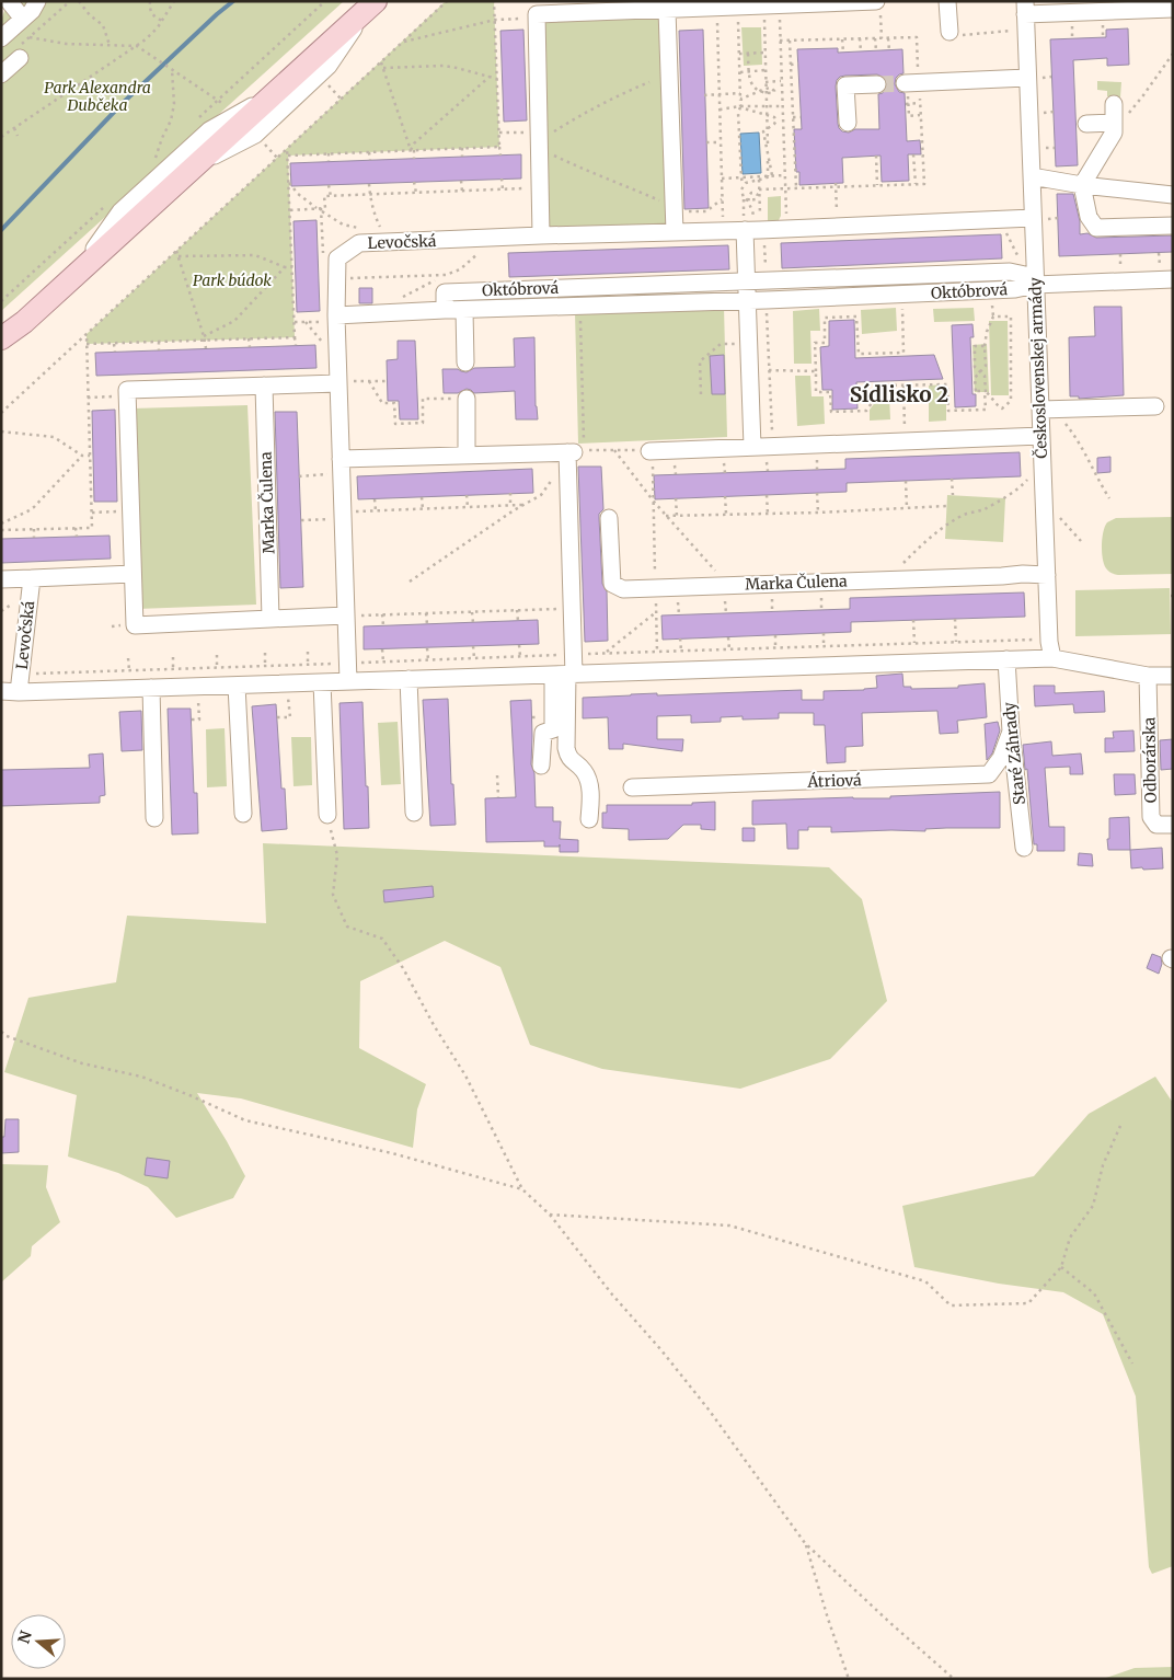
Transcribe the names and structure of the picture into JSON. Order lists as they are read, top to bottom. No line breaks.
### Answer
{"streets":{"street":["Levočská","Októbrová","Československej armády","Marka Čulena","Staré Záhrady","Odborárska","Átriová"]},"crossings":[["Levočská","Októbrová"],["Októbrová","Československej armády"],["Československej armády","Marka Čulena"],["Staré Záhrady","Átriová"]],"districts":["Sídlisko 2"],"parks":["Park Alexandra Dubčeka","Park búdok"],"north":"left"}
